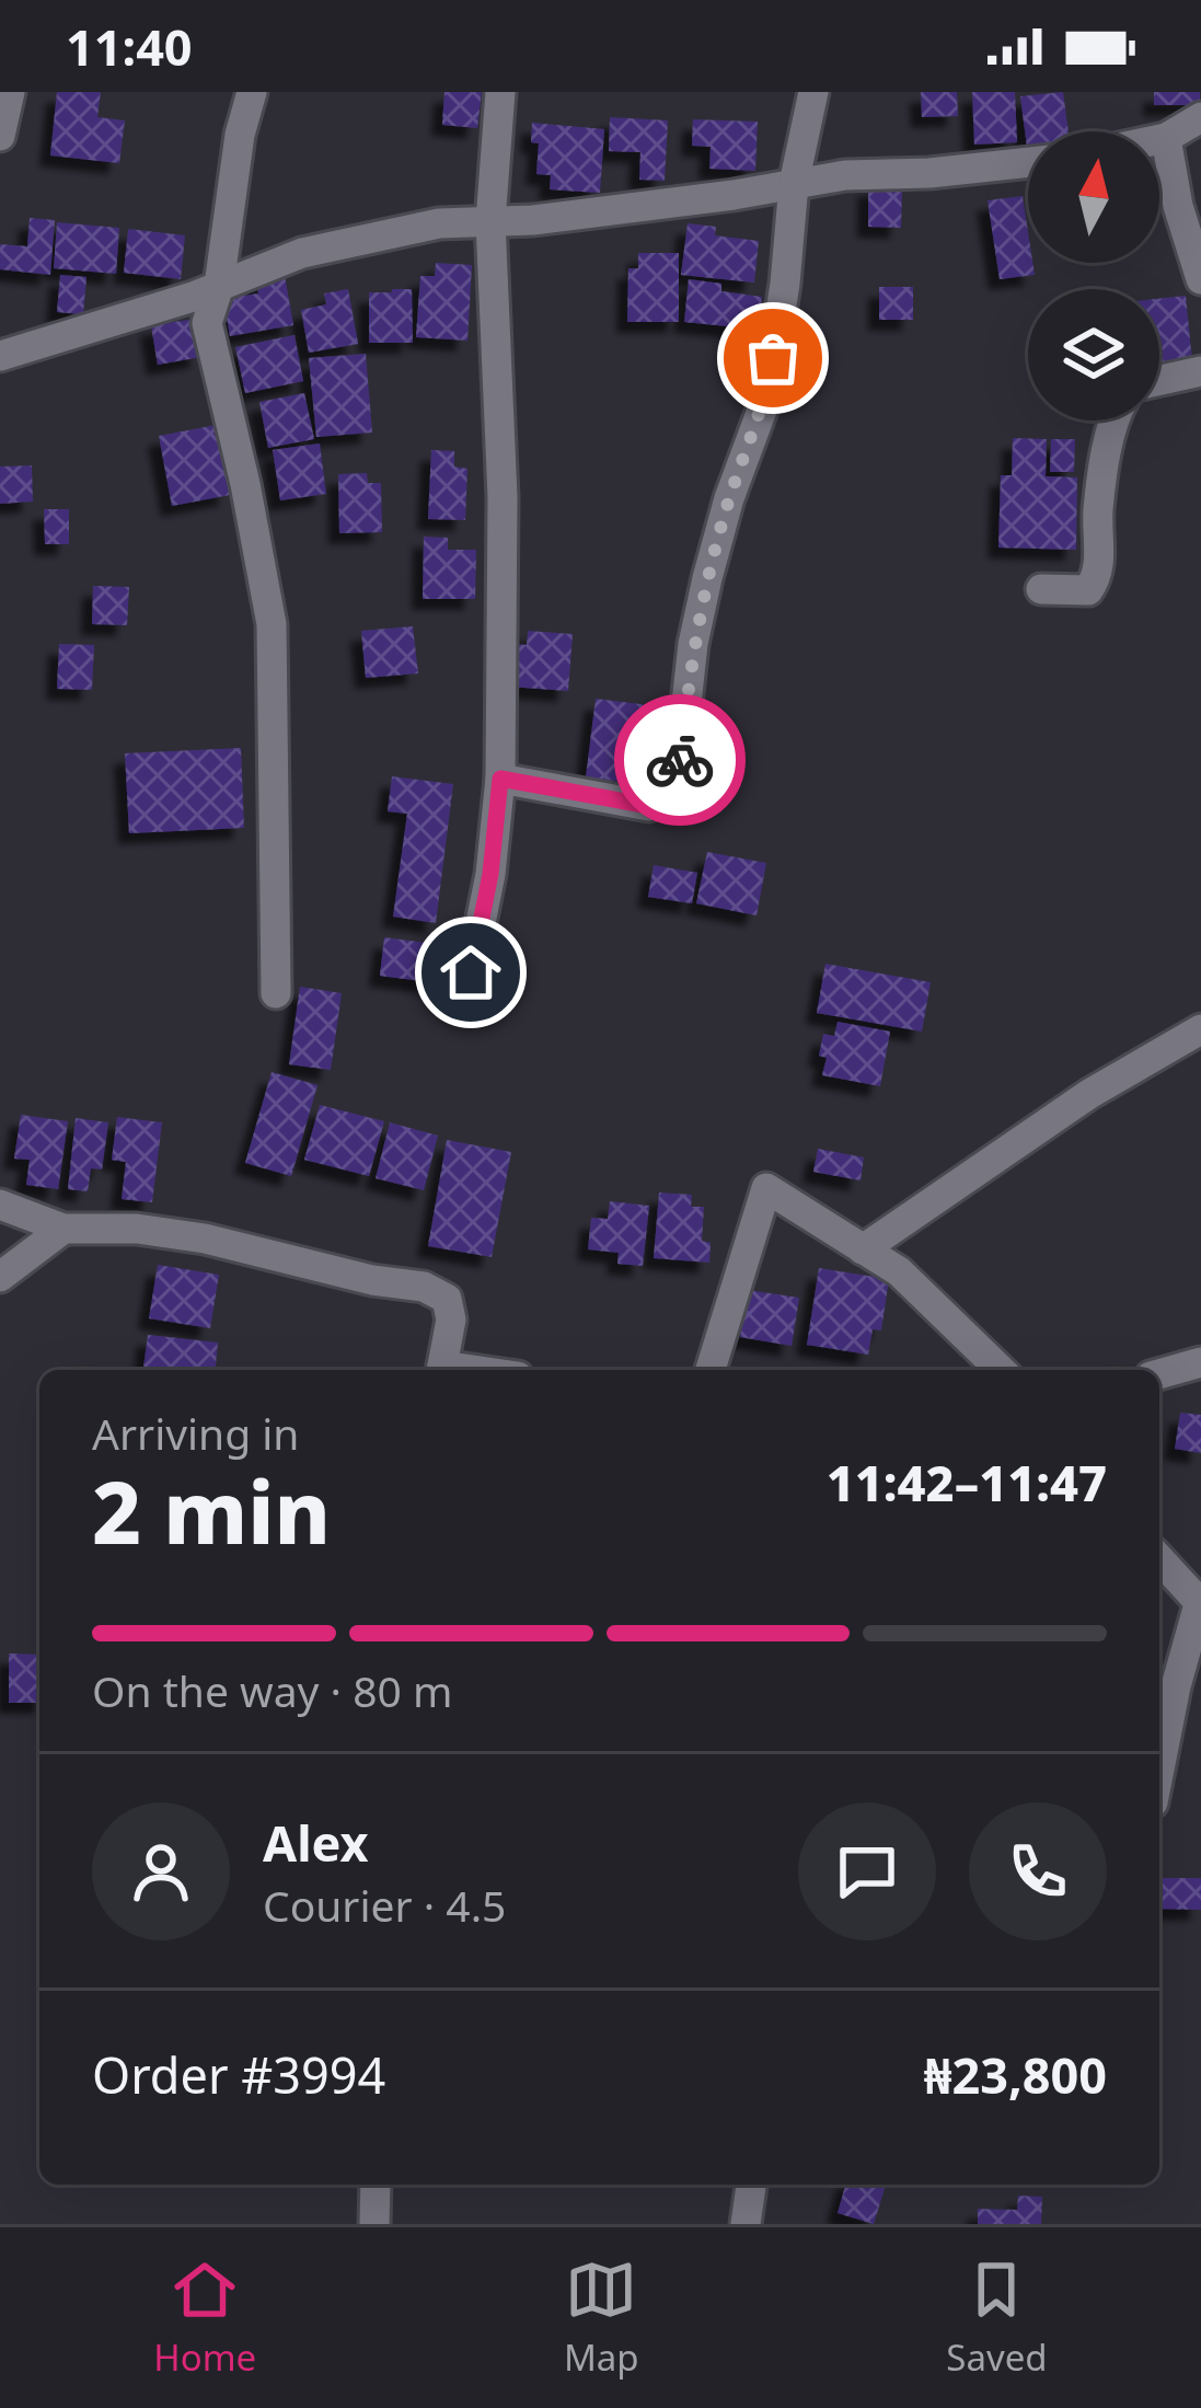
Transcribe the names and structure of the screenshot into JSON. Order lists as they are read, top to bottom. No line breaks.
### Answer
{"north":"top","page":{"status":"11:40","heading":["2 min","Arriving in","11:42–11:47"],"panel":["Alex","Courier · 4.5","Order #3994","₦23,800"],"bar":"On the way · 80 m","tabs":["Home","Map","Saved"]}}
